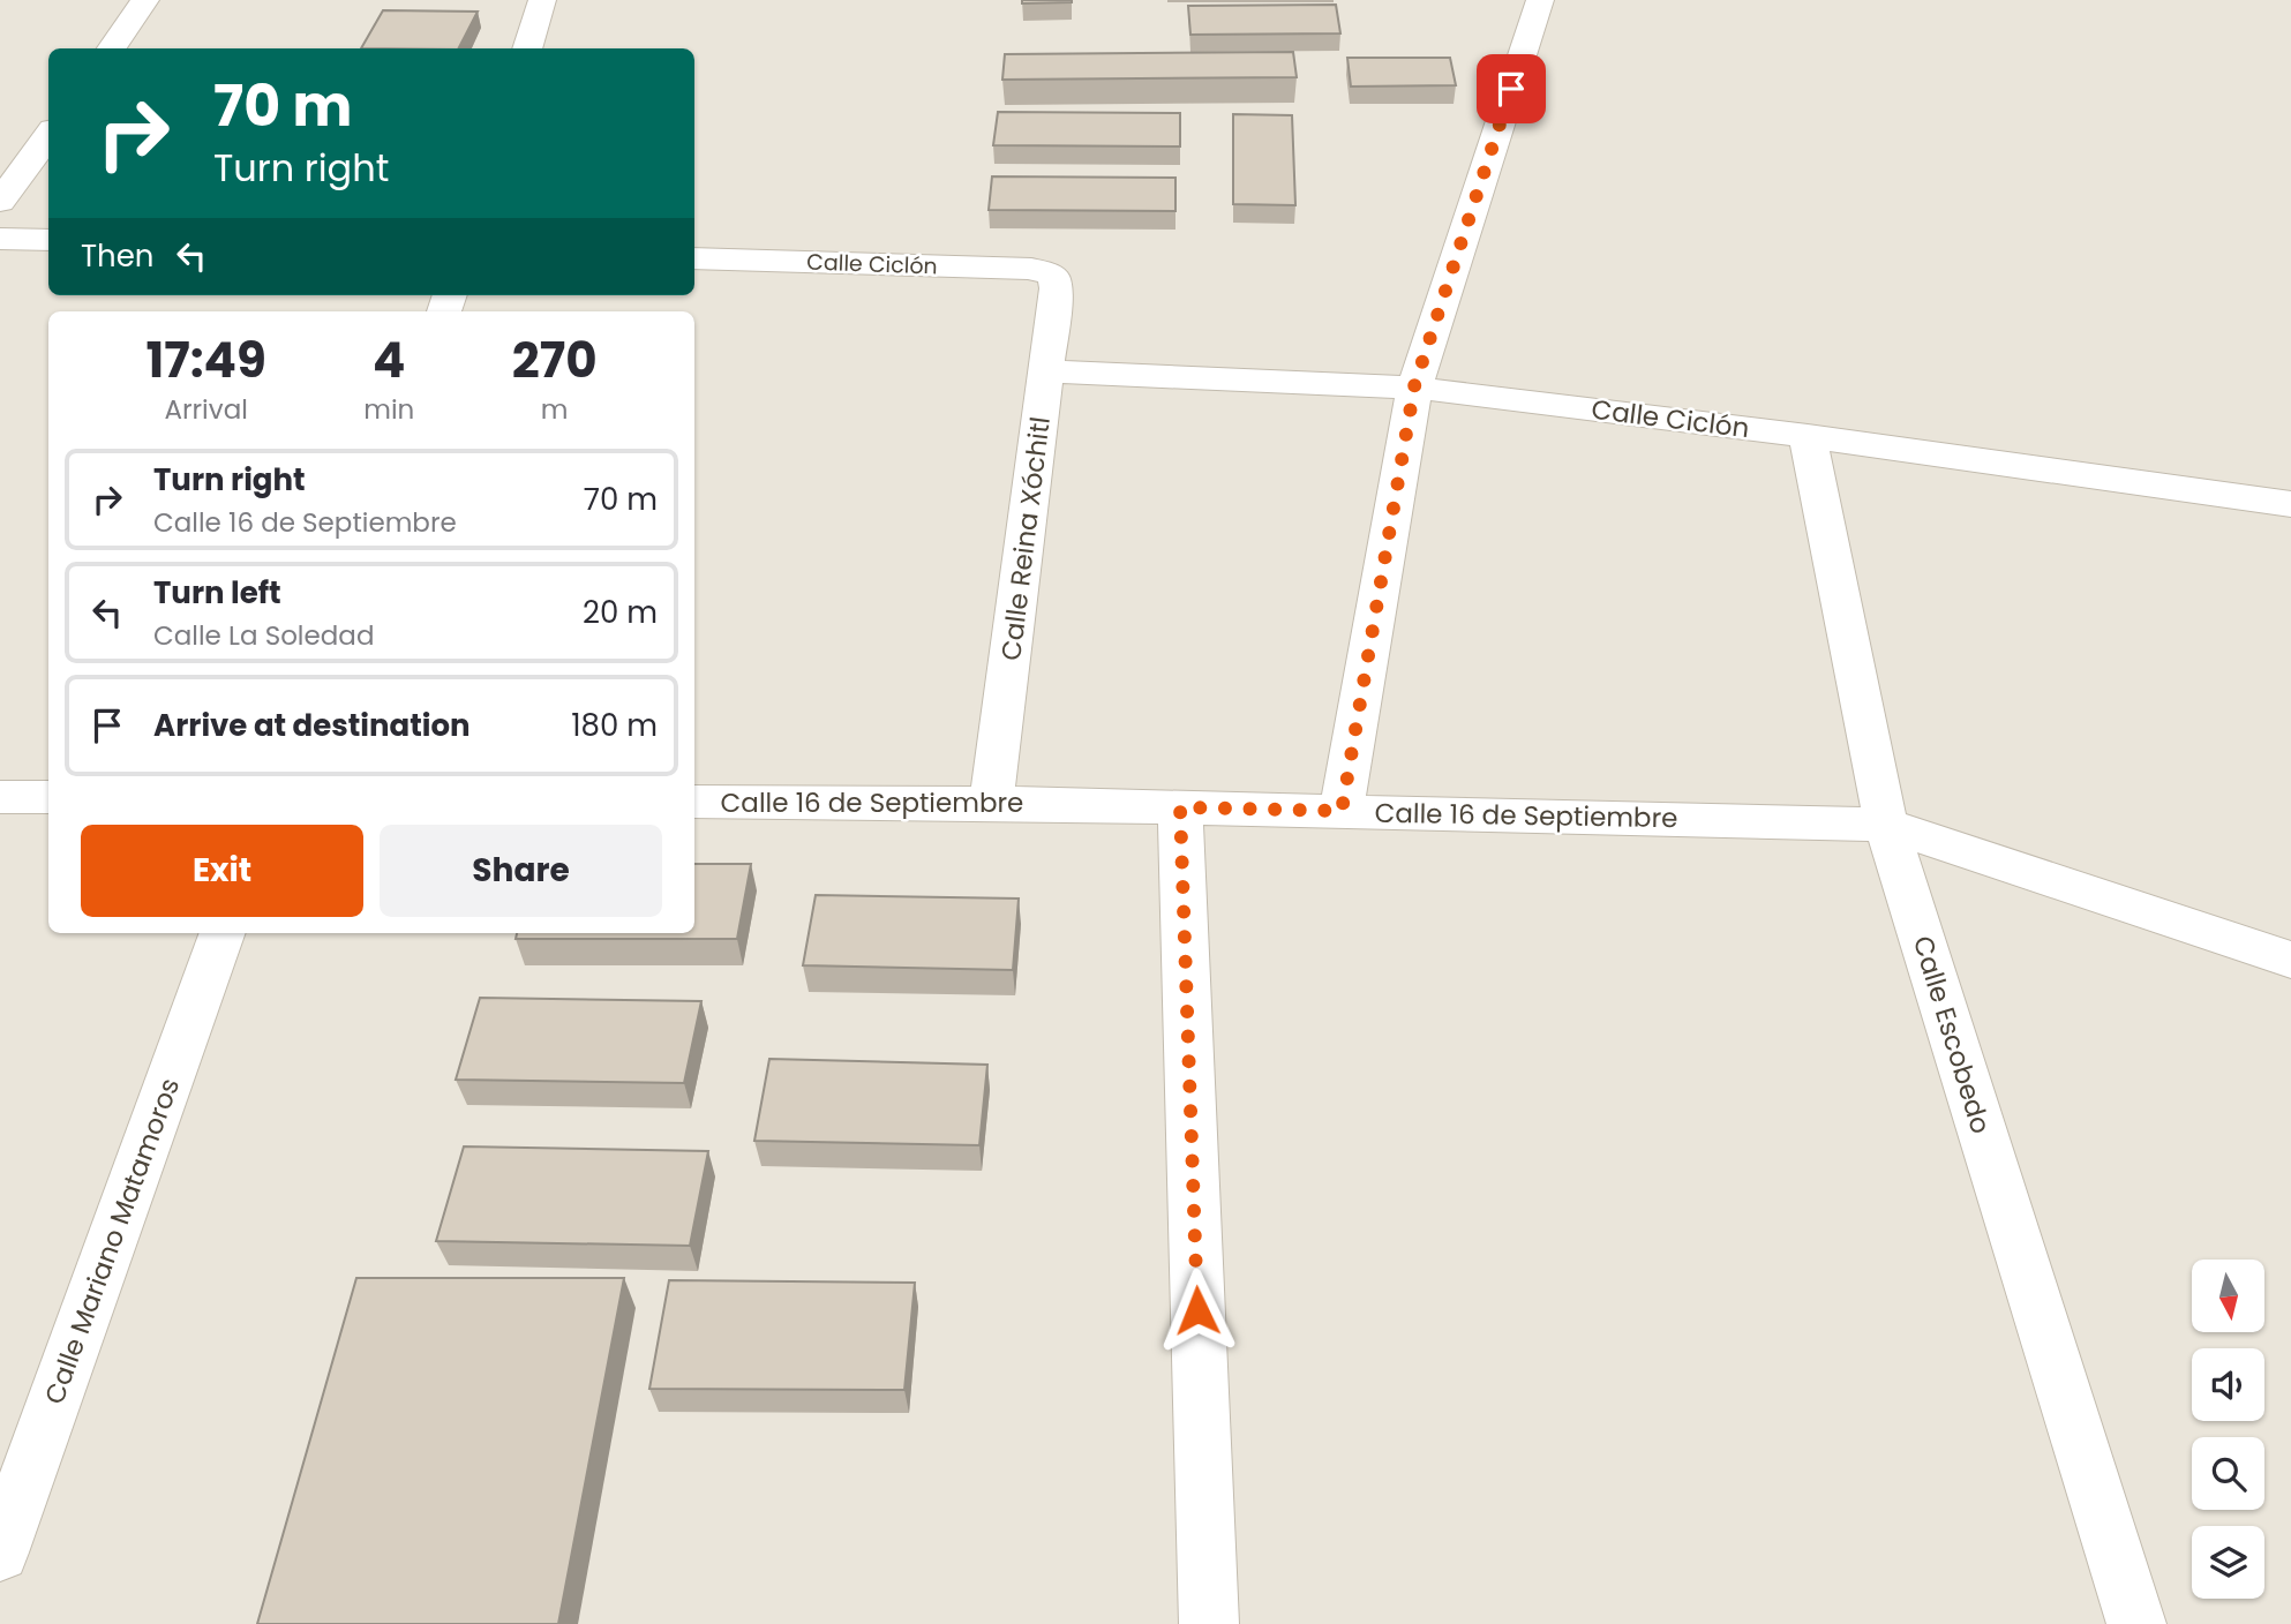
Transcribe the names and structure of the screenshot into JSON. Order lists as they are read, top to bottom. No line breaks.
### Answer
{"streets":{"street":["Calle Ciclón","Calle Reina Xóchitl","Calle 16 de Septiembre","Calle Escobedo","Calle Mariano Matamoros"]},"crossings":[["Calle Ciclón","Calle Reina Xóchitl"],["Calle Ciclón","Calle Escobedo"],["Calle Reina Xóchitl","Calle 16 de Septiembre"],["Calle 16 de Septiembre","Calle Escobedo"]],"north":"bottom","page":{"turn":["70 m","Turn right"],"then":"Then","eta":["17:49","Arrival","4","min","270","m"],"list":[{"name":"Turn right","note":"Calle 16 de Septiembre","value":"70 m"},{"name":"Turn left","note":"Calle La Soledad","value":"20 m"},{"name":"Arrive at destination","value":"180 m"}],"buttons":["Exit","Share"]}}
